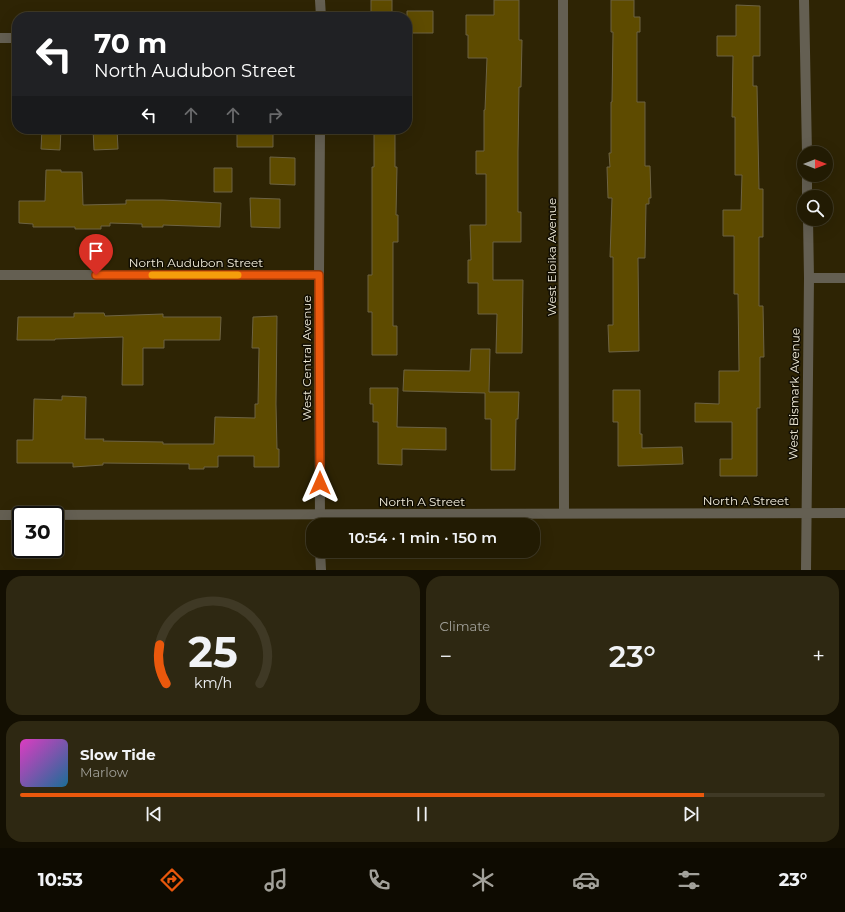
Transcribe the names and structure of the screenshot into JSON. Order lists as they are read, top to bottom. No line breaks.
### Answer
{"streets":{"street":["West Eloika Avenue","North Audubon Street","West Central Avenue","West Bismark Avenue","North A Street"]},"crossings":[["West Eloika Avenue","North A Street"],["North Audubon Street","West Central Avenue"],["West Bismark Avenue","North A Street"]],"north":"right","page":{"turn":["70 m","North Audubon Street"],"limit":"30","trip":"10:54 · 1 min · 150 m","tile":"Climate","heat":["−","23°","+"],"song":["Slow Tide","Marlow"],"tabs":["10:53","23°"],"gauge":["25","km/h"]}}
